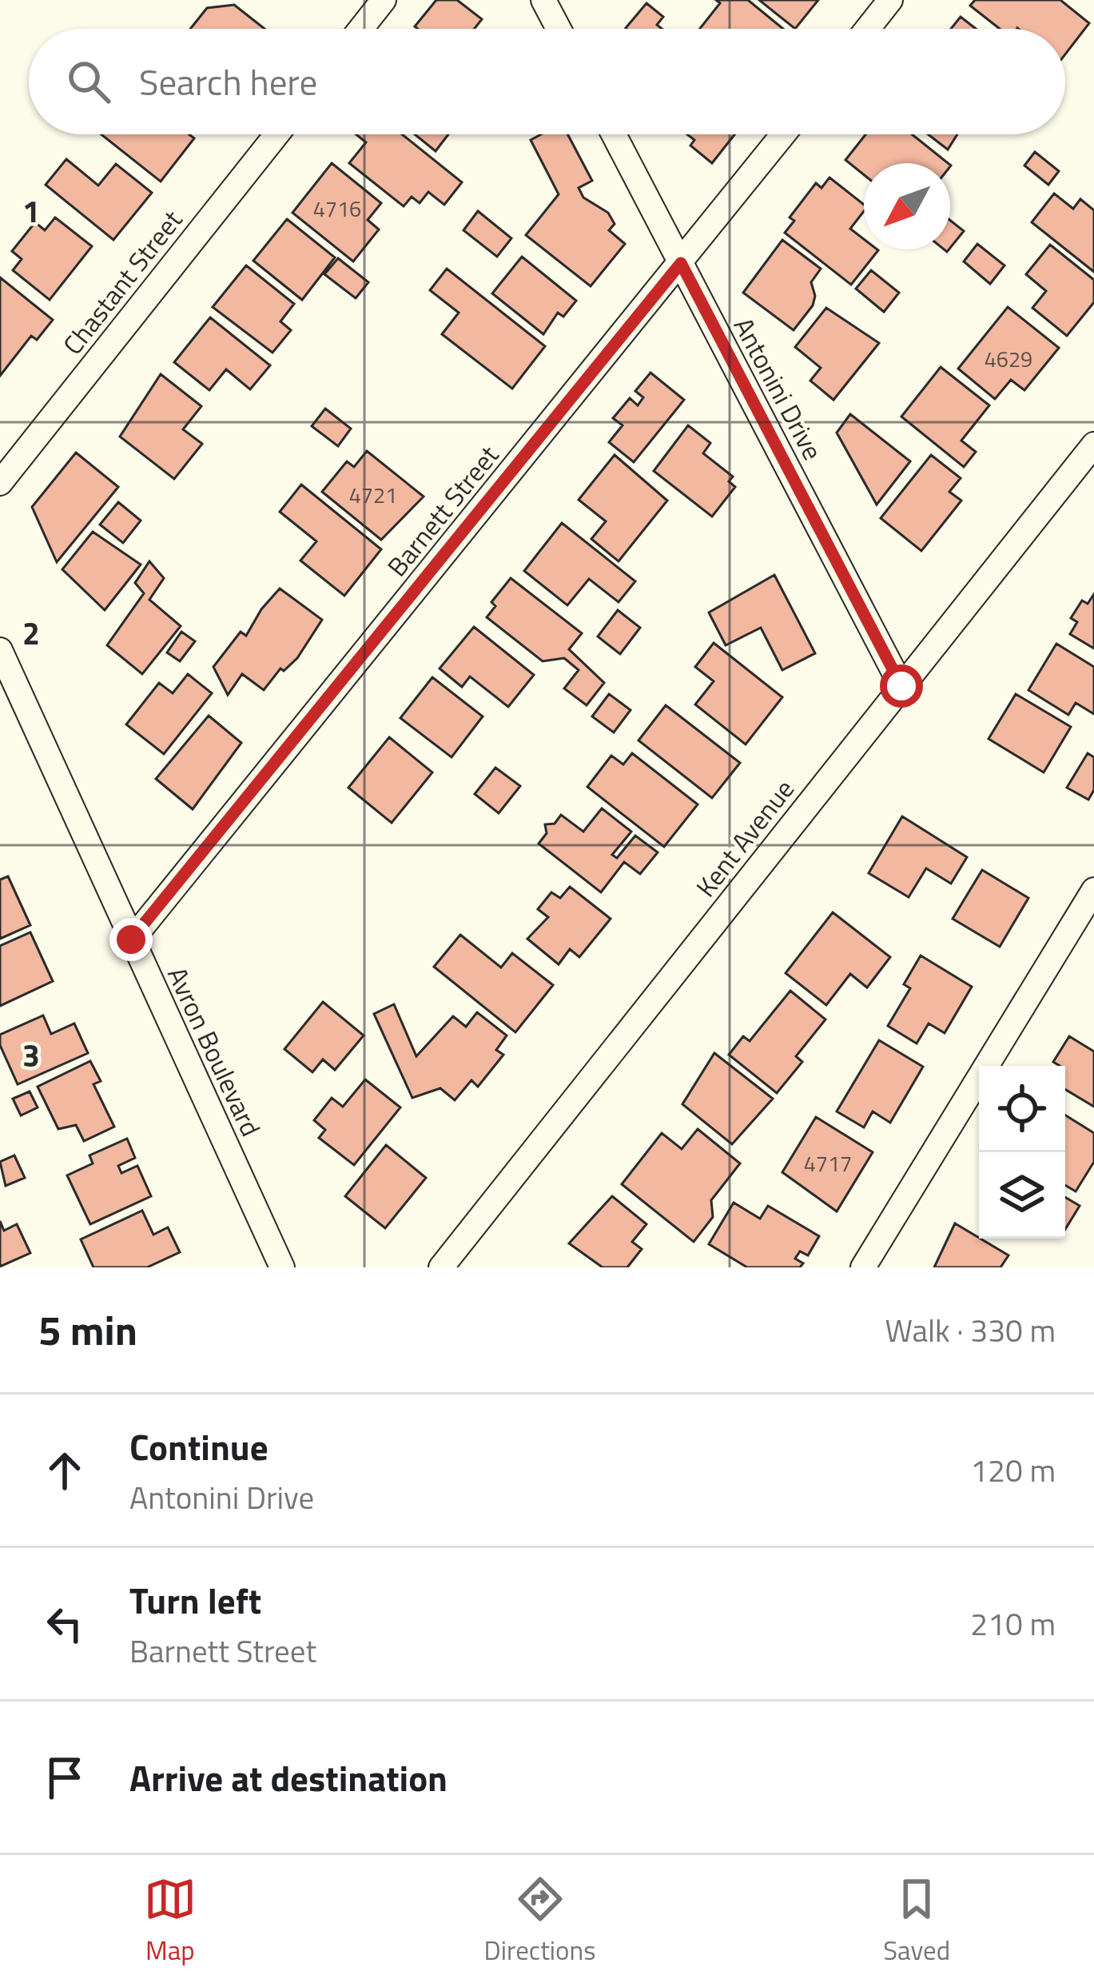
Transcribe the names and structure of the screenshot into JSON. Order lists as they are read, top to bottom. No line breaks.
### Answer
{"streets":{"street":["Chastant Street","Antonini Drive","Barnett Street","Kent Avenue","Avron Boulevard"]},"crossings":[["Antonini Drive","Barnett Street"],["Antonini Drive","Kent Avenue"],["Barnett Street","Avron Boulevard"]],"house_numbers":["4716","4629","4721","4717"],"north":"bottom left","page":{"search":"Search here","heading":["5 min","Walk · 330 m"],"list":[["Continue","Antonini Drive","120 m"],["Turn left","Barnett Street","210 m"],"Arrive at destination"],"nav":["Map","Directions","Saved"]},"grid":{"rows":["1","2","3"]}}
